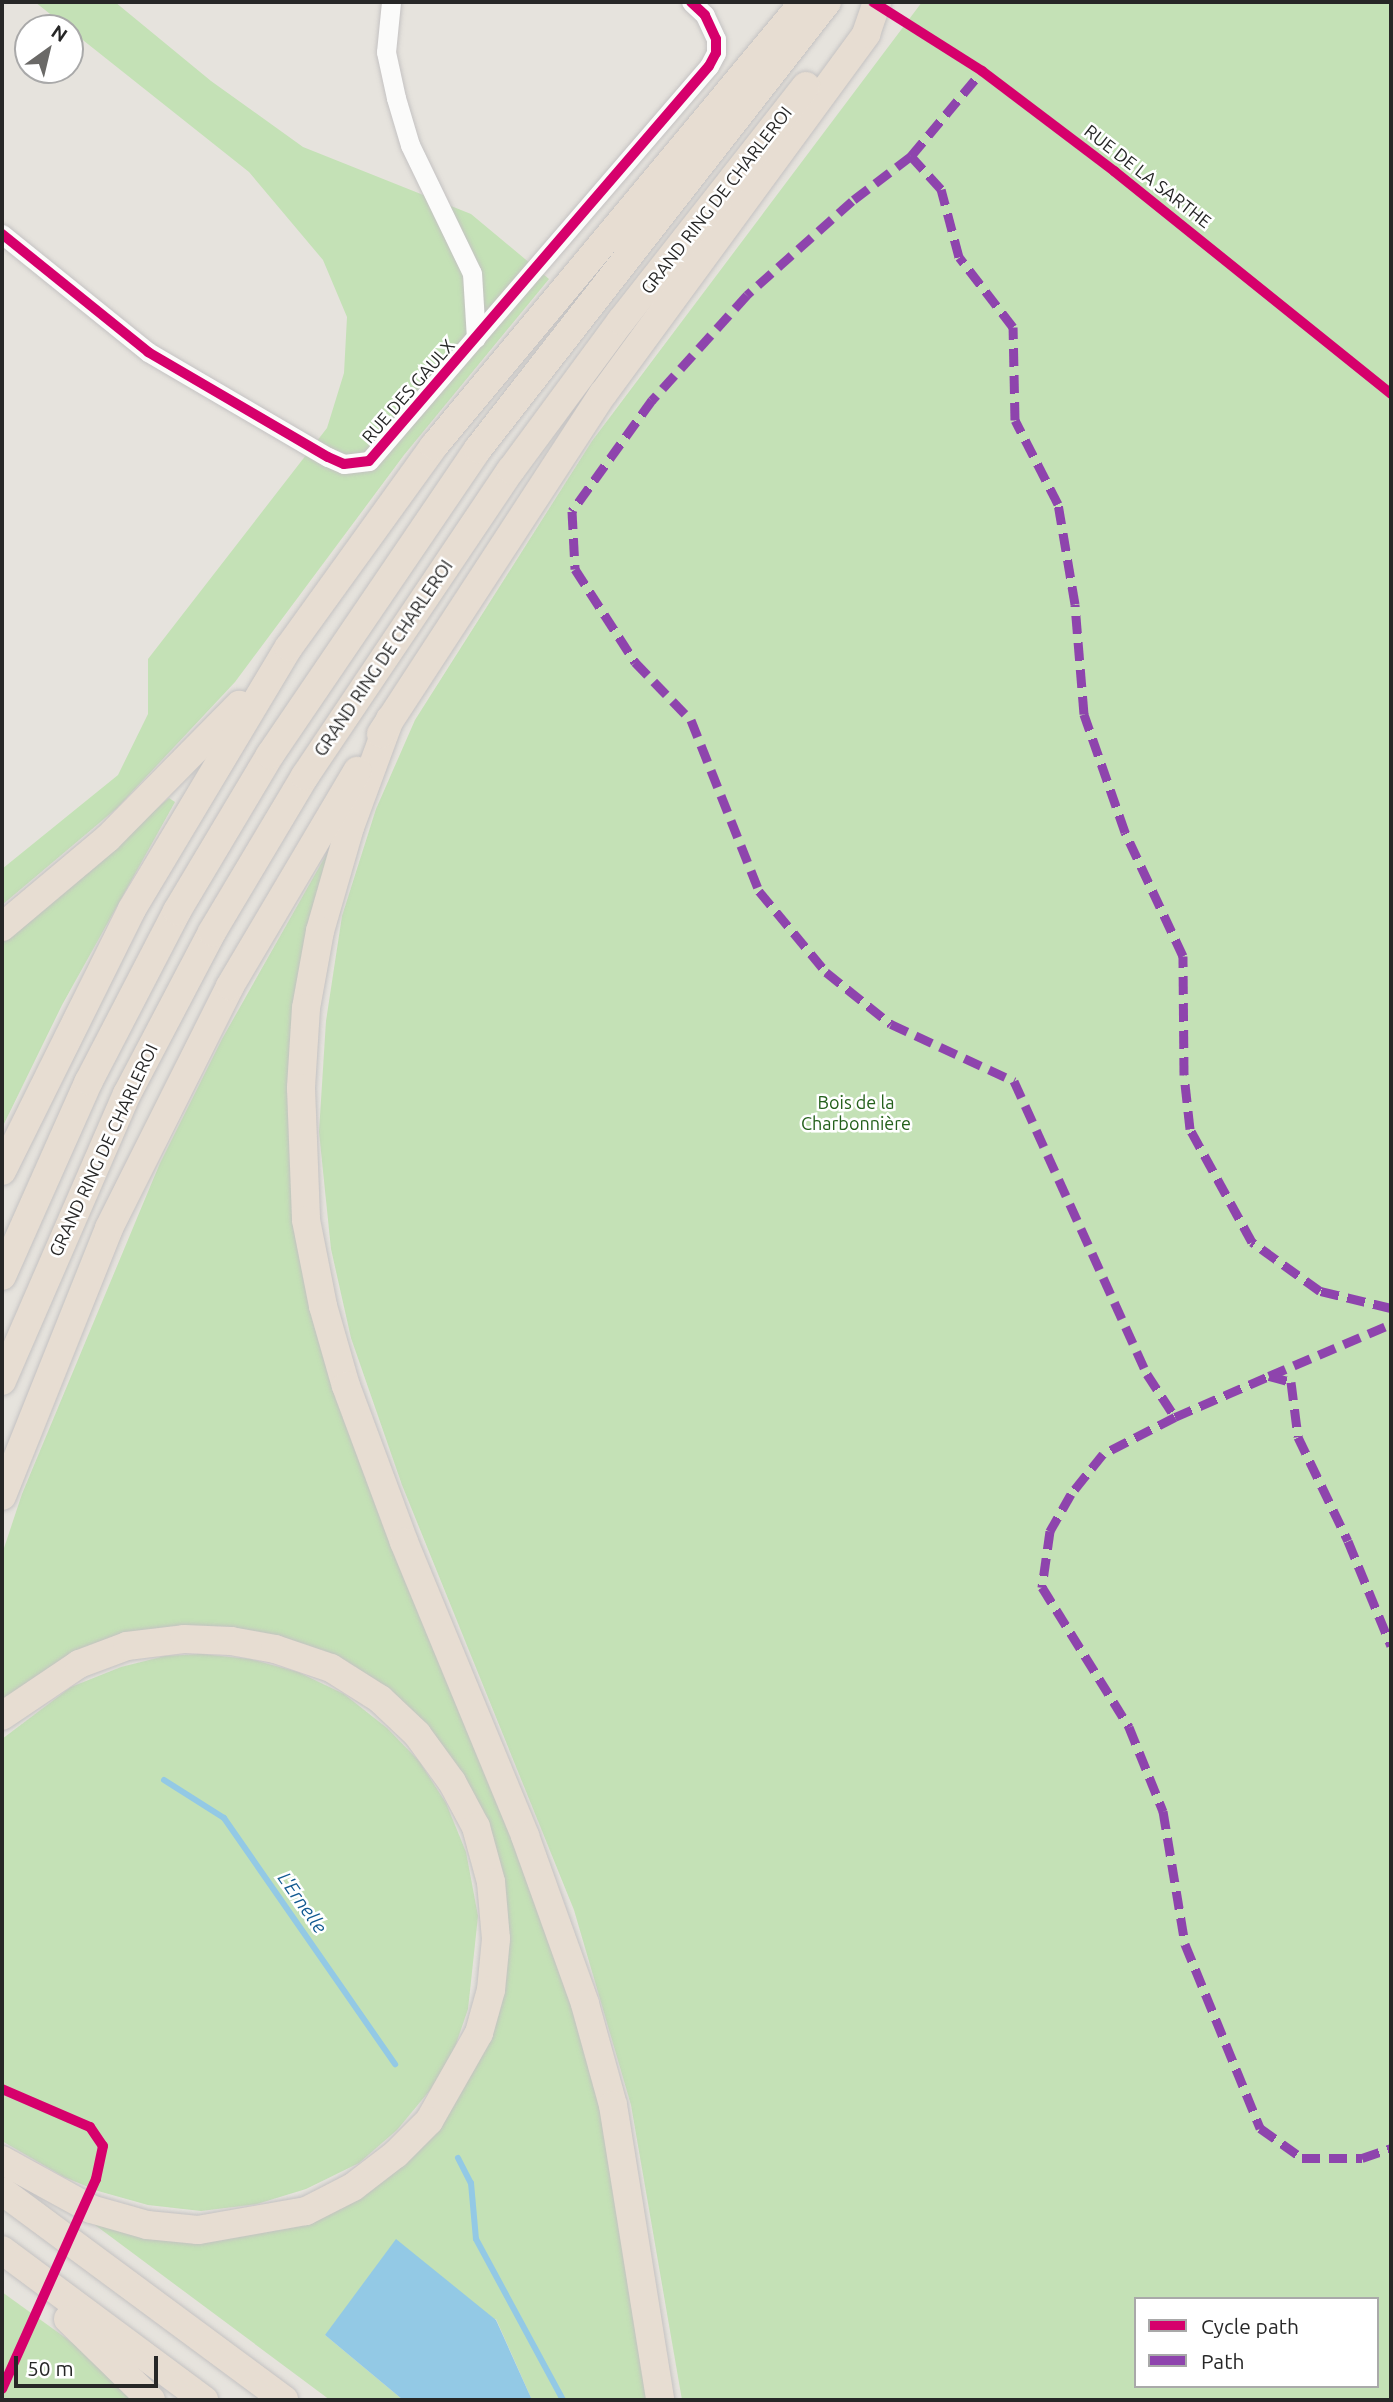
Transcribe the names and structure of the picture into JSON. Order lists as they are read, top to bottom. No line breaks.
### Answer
{"streets":{"highway":["GRAND RING DE CHARLEROI"],"street":["RUE DES GAULX"],"cycle path":["RUE DE LA SARTHE"]},"water":["L'Ernelle"],"parks":["Bois de la Charbonnière"],"legend":["Cycle path","Path"],"scale_bar":"50 m","north":"top right"}
